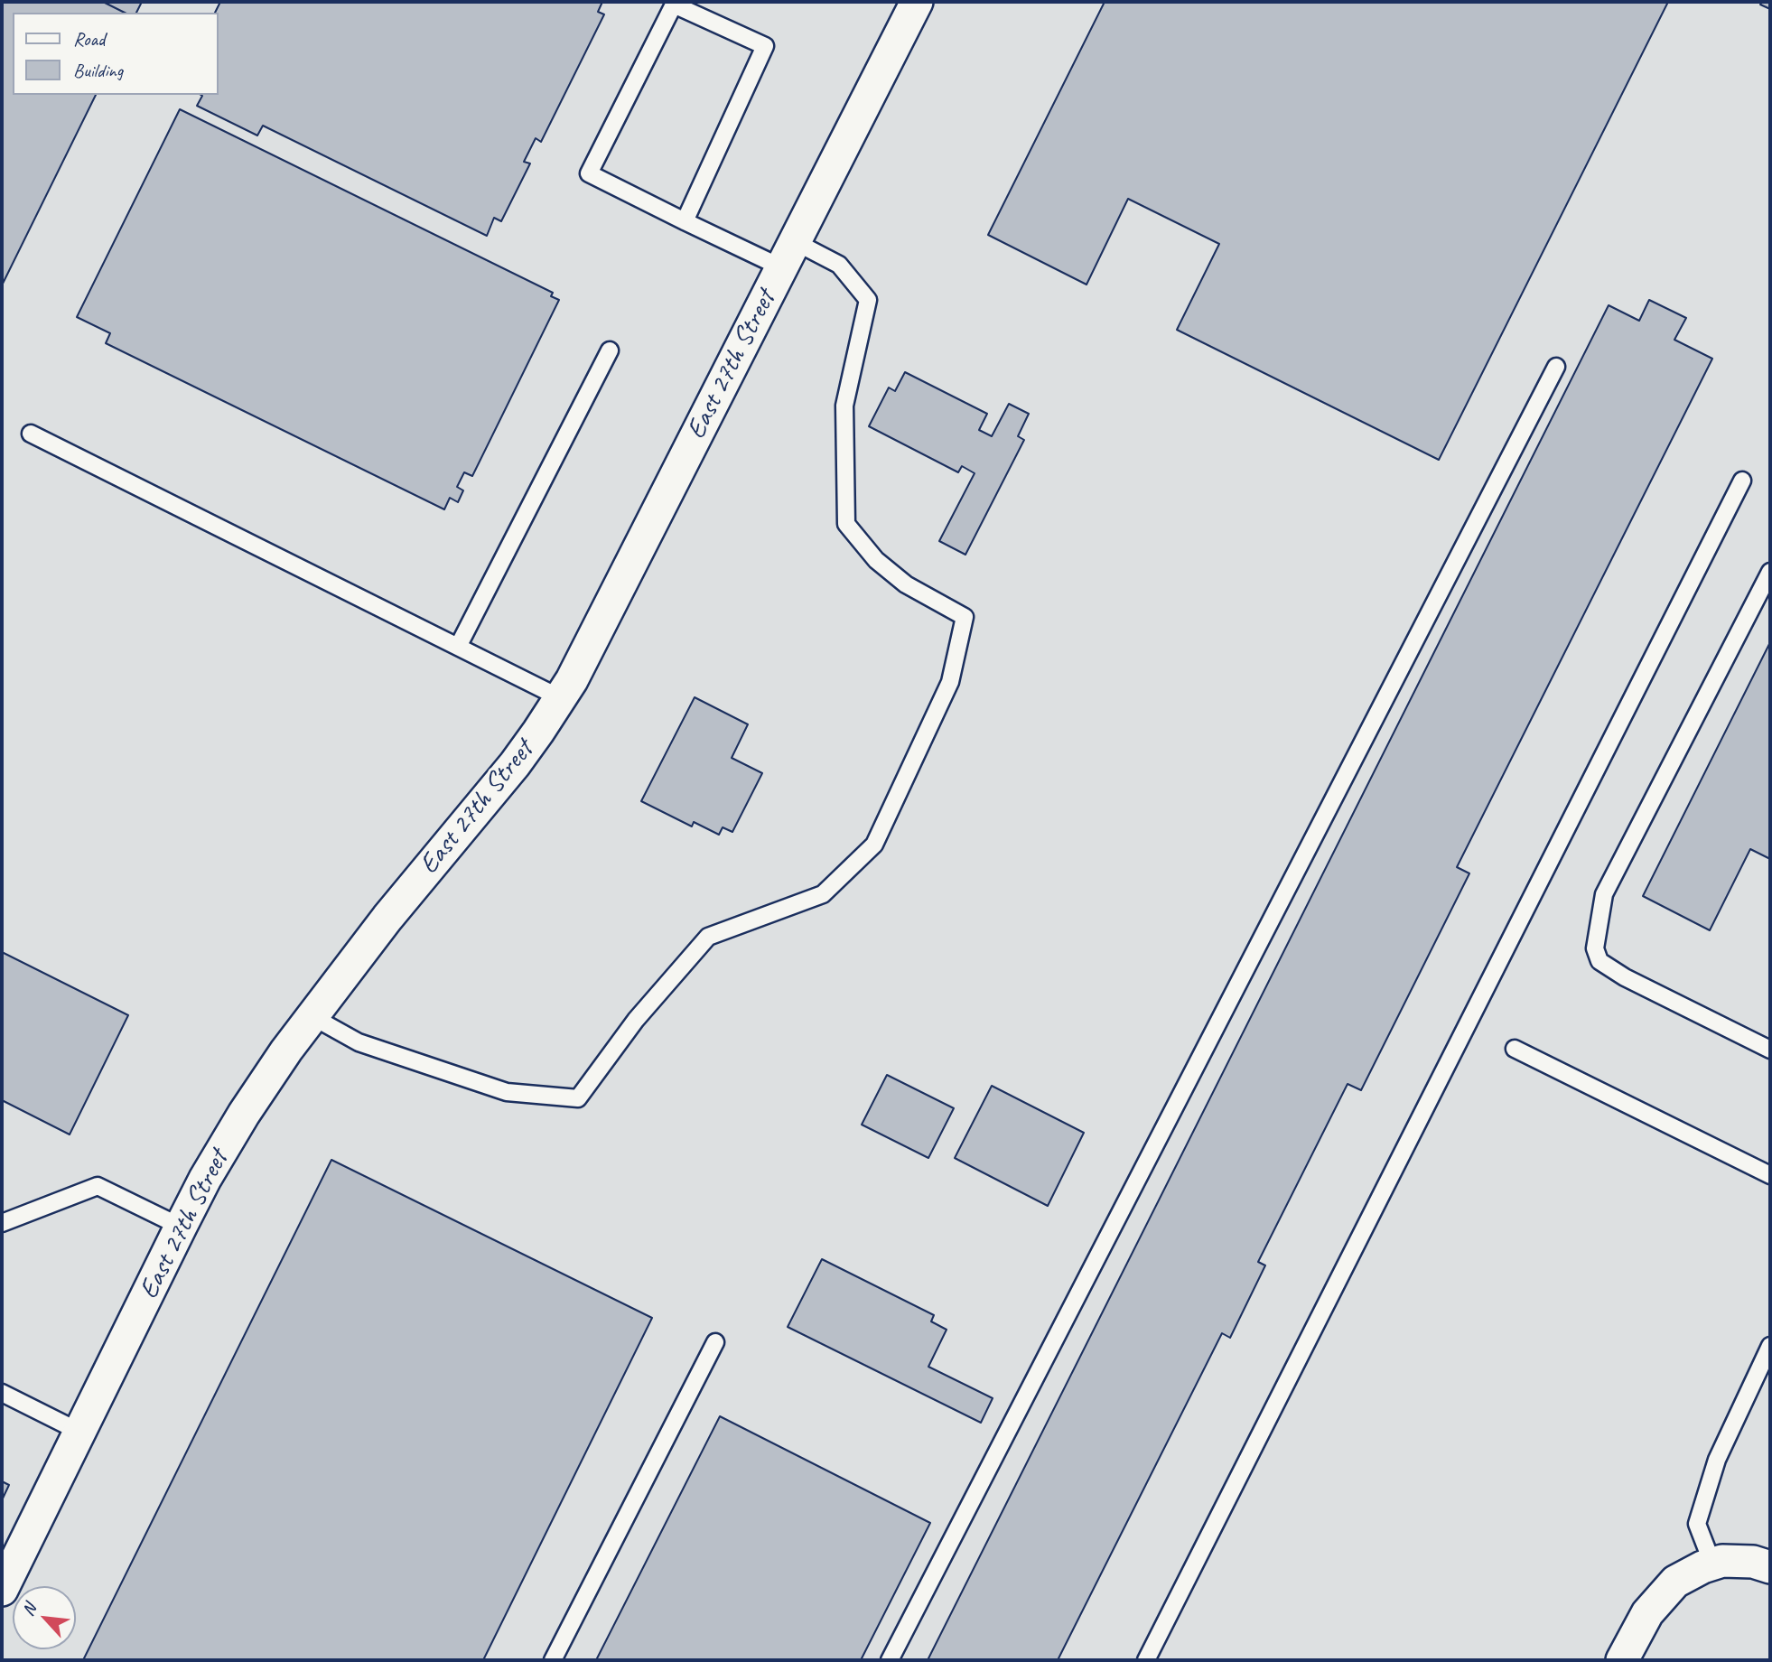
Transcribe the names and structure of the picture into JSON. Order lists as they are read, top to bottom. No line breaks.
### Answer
{"streets":{"street":["East 27th Street"]},"legend":["Road","Building"],"north":"top left"}
